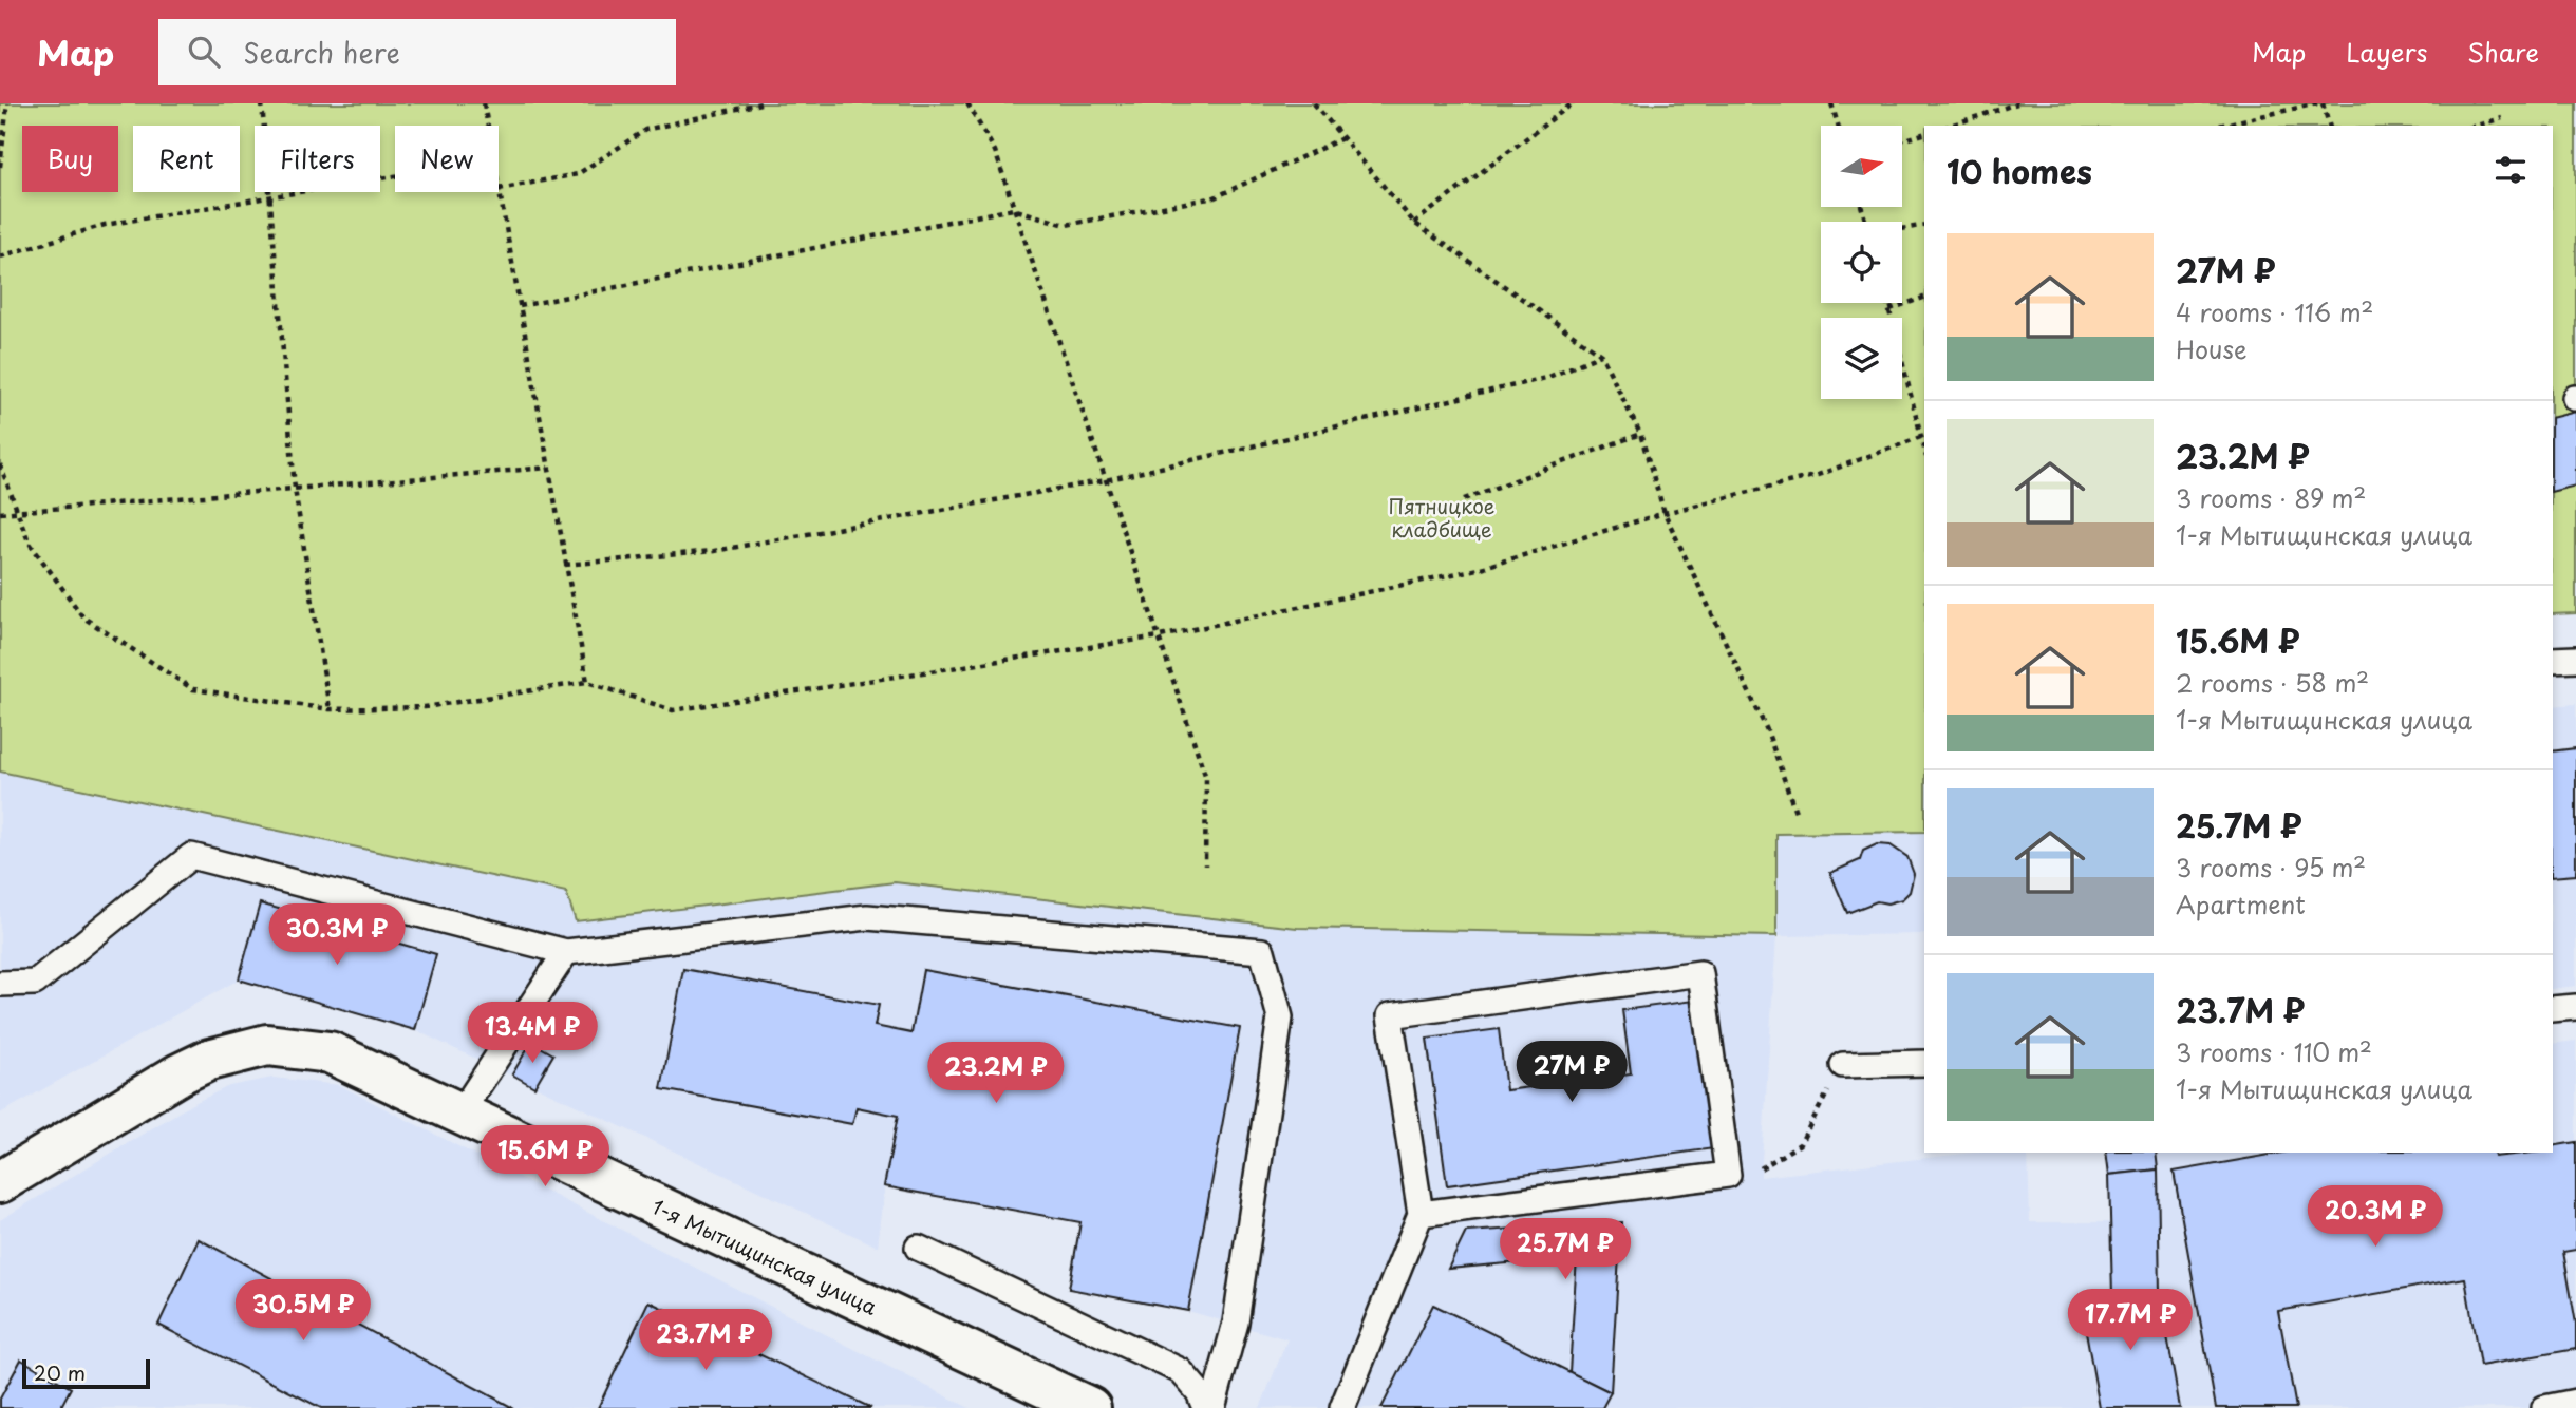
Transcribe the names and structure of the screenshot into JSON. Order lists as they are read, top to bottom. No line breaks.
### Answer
{"streets":{"street":["1-я Мытищинская улица"]},"parks":["Пятницкое кладбище"],"scale_bar":"20 m","north":"right","page":{"header":"Map","search":"Search here","nav":["Map","Layers","Share"],"chip":["Buy","Rent","Filters","New"],"heading":"10 homes","list":[{"name":"27M ₽","note":"4 rooms · 116 m² · House"},{"name":"23.2M ₽","note":"3 rooms · 89 m² · 1-я Мытищинская улица"},{"name":"15.6M ₽","note":"2 rooms · 58 m² · 1-я Мытищинская улица"},{"name":"25.7M ₽","note":"3 rooms · 95 m² · Apartment"},{"name":"23.7M ₽","note":"3 rooms · 110 m² · 1-я Мытищинская улица"}],"price":["30.3M ₽","13.4M ₽","27M ₽","23.2M ₽","15.6M ₽","20.3M ₽","25.7M ₽","30.5M ₽","17.7M ₽","23.7M ₽"],"scale":"20 m"}}
